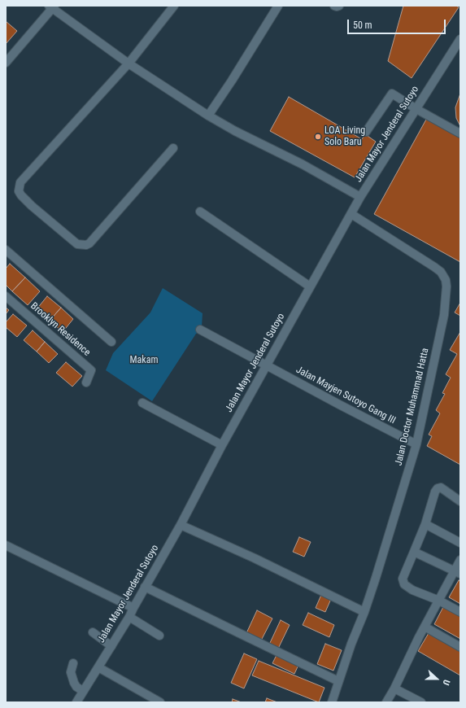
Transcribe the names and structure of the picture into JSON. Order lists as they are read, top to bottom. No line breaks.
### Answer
{"streets":{"street":["Jalan Mayor Jenderal Sutoyo","Brooklyn Residence","Jalan Mayjen Sutoyo Gang III","Jalan Doctor Muhammad Hatta"]},"crossings":[["Jalan Mayor Jenderal Sutoyo","Jalan Mayjen Sutoyo Gang III"],["Jalan Mayor Jenderal Sutoyo","Jalan Doctor Muhammad Hatta"],["Jalan Mayjen Sutoyo Gang III","Jalan Doctor Muhammad Hatta"]],"parks":["Makam"],"places":["LOA Living Solo Baru"],"scale_bar":"50 m","north":"right"}
